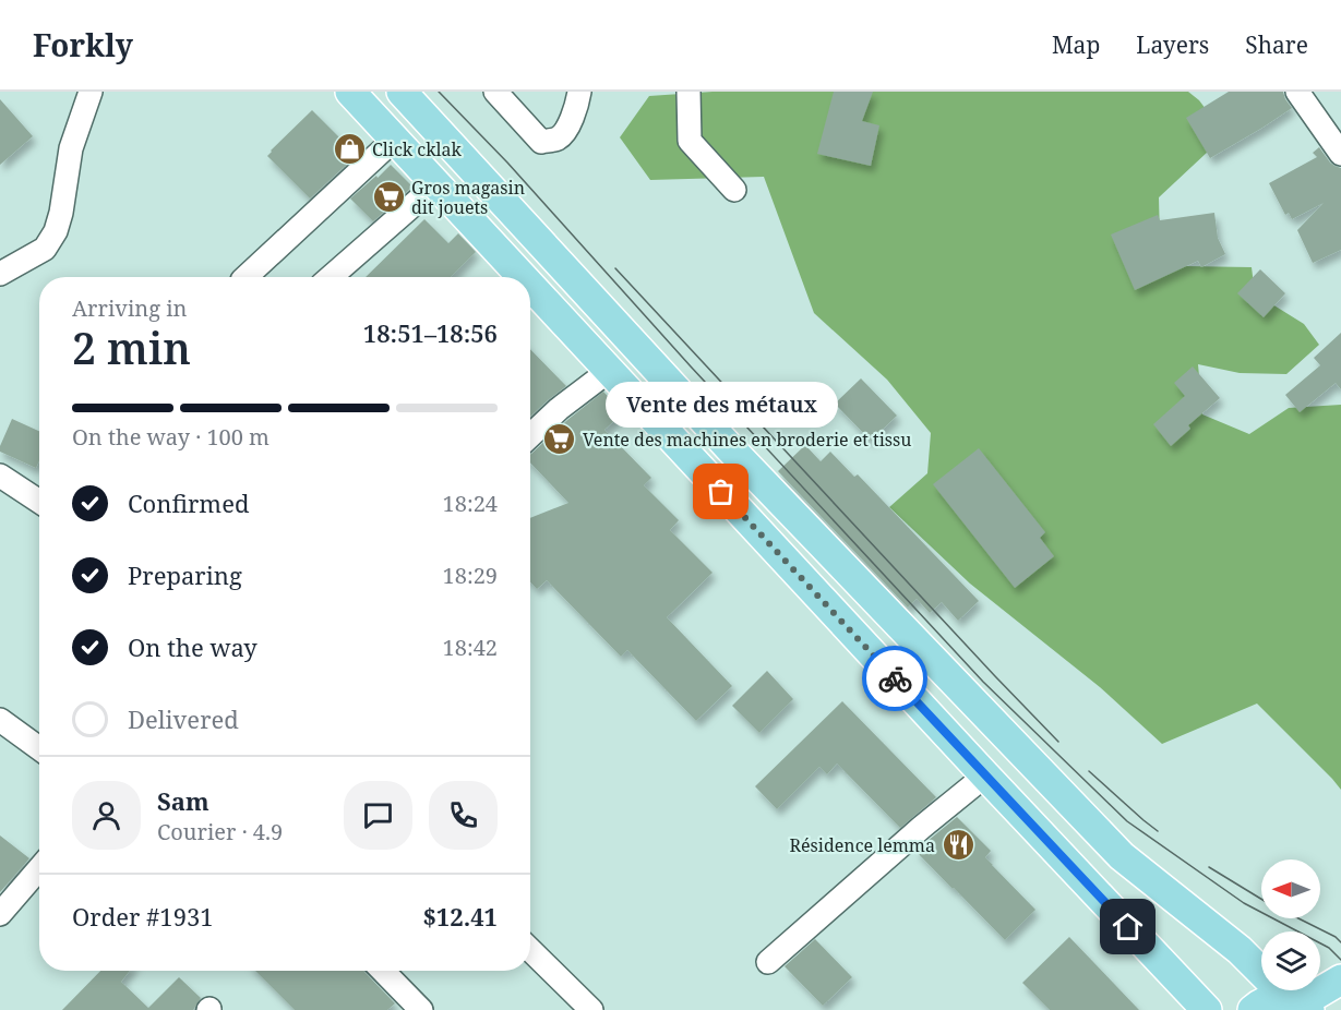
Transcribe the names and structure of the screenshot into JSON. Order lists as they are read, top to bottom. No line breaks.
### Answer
{"places":{"shop":["Click cklak"],"supermarket":["Gros magasin dit jouets","Vente des machines en broderie et tissu"],"other":["Vente des métaux"],"restaurant":["Résidence lemma"]},"north":"left","page":{"header":"Forkly","nav":["Map","Layers","Share"],"heading":["2 min","Arriving in","18:51–18:56"],"panel":["Sam","Courier · 4.9","Order #1931","$12.41"],"bubble":"Vente des métaux","bar":"On the way · 100 m","list":[["Confirmed","18:24"],["Preparing","18:29"],["On the way","18:42"],"Delivered"]}}
